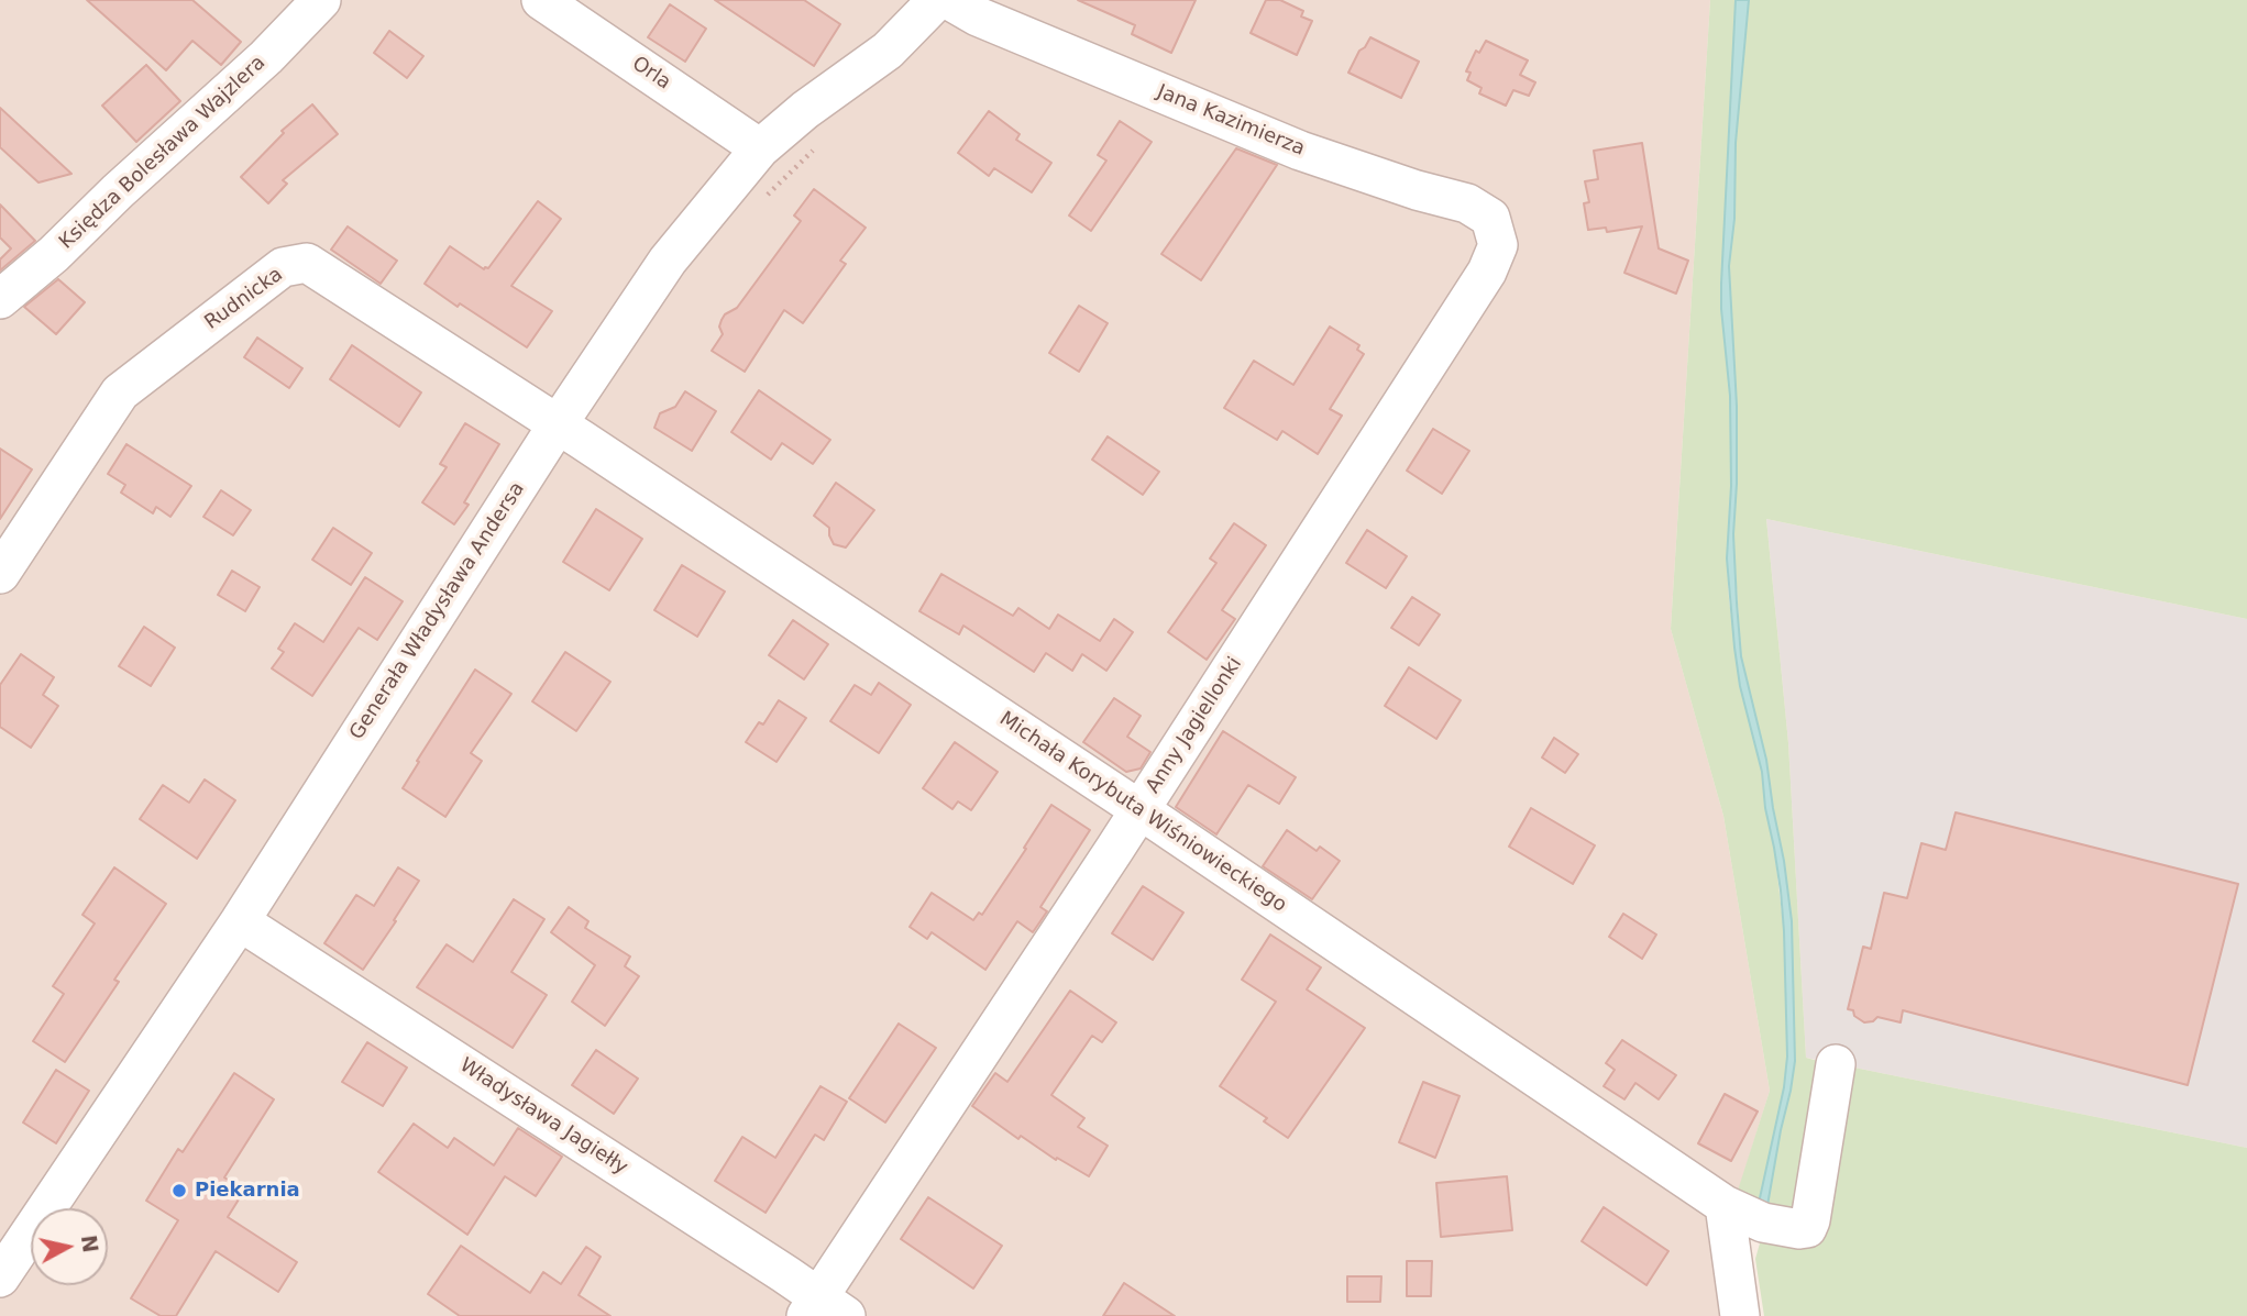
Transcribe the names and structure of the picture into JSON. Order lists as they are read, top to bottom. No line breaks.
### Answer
{"streets":{"street":["Orla","Jana Kazimierza","Księdza Bolesława Wajzlera","Rudnicka","Generała Władysława Andersa","Anny Jagiellonki","Michała Korybuta Wiśniowieckiego","Władysława Jagiełły"]},"crossings":[["Orla","Generała Władysława Andersa"],["Jana Kazimierza","Anny Jagiellonki"],["Rudnicka","Generała Władysława Andersa"],["Rudnicka","Michała Korybuta Wiśniowieckiego"],["Generała Władysława Andersa","Michała Korybuta Wiśniowieckiego"],["Generała Władysława Andersa","Władysława Jagiełły"],["Anny Jagiellonki","Michała Korybuta Wiśniowieckiego"],["Anny Jagiellonki","Władysława Jagiełły"]],"places":["Piekarnia"],"north":"right"}
